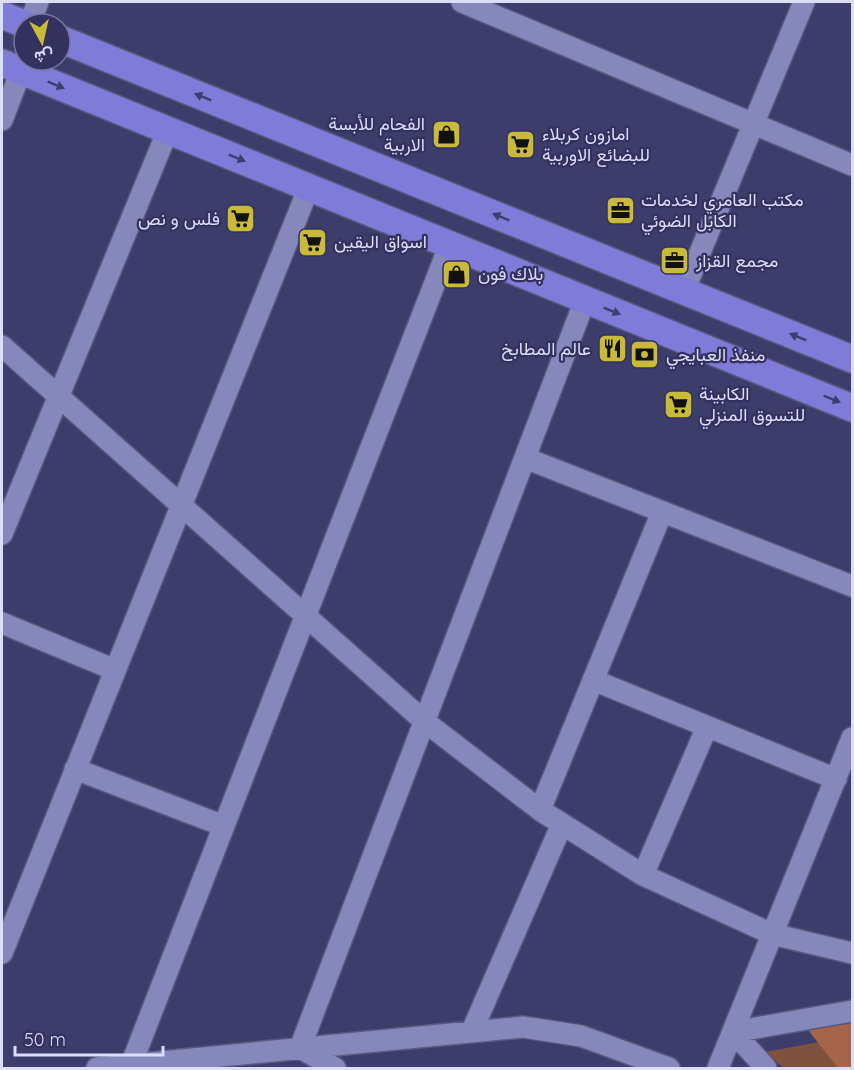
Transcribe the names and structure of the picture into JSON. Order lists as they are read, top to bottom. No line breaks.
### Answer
{"places":{"shop":["الفحام للأبسة الاربية","بلاك فون"],"supermarket":["امازون كربلاء للبضائع الاوربية","فلس و نص","اسواق اليقين","الكابينة للتسوق المنزلي"],"office":["مكتب العامري لخدمات الكابل الضوئي","مجمع القزاز"],"restaurant":["عالم المطابخ"],"bank":["منفذ العبايجي"]},"scale_bar":"50 m","north":"bottom"}
